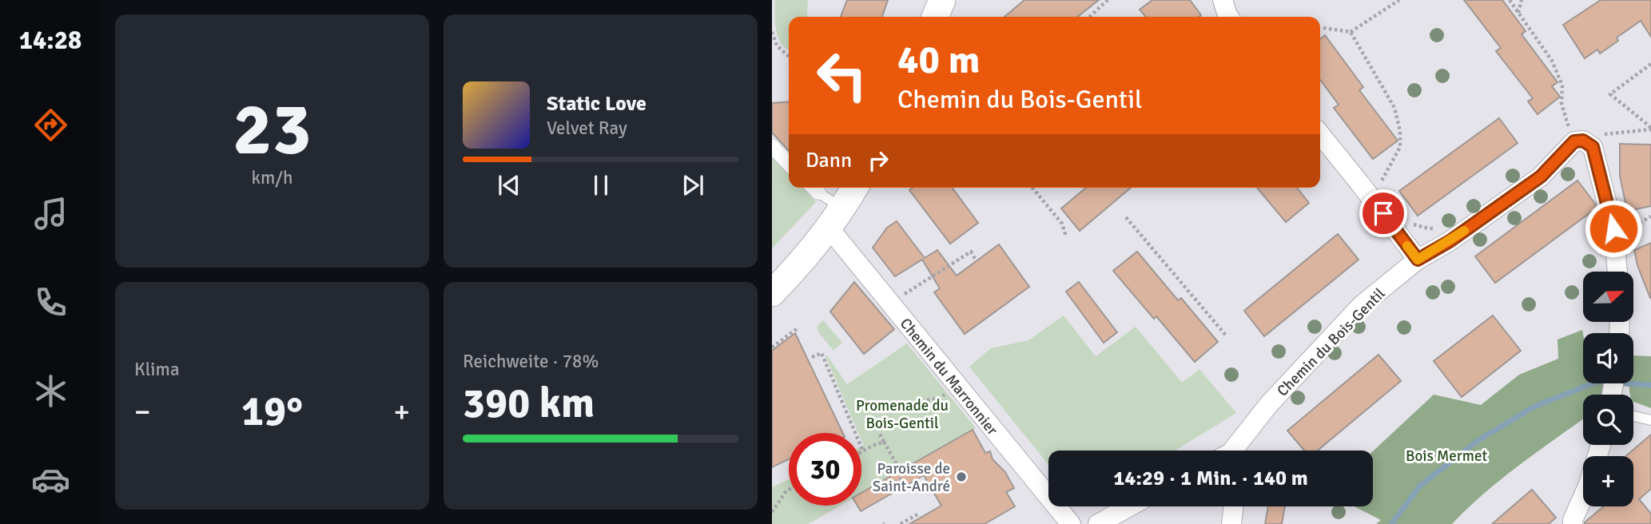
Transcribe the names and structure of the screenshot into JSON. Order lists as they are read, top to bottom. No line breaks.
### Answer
{"streets":{"street":["Chemin du Bois-Gentil","Chemin du Marronnier"]},"parks":["Promenade du Bois-Gentil","Bois Mermet"],"places":["Paroisse de Saint-André"],"north":"right","page":{"tabs":"14:28","tile":[["23","km/h"],"Klima",["Reichweite · 78%","390 km"]],"turn":["40 m","Chemin du Bois-Gentil"],"song":["Static Love","Velvet Ray"],"then":"Dann","map_buttons":"+","heat":["−","19°","+"],"limit":"30","trip":"14:29 · 1 Min. · 140 m"}}
